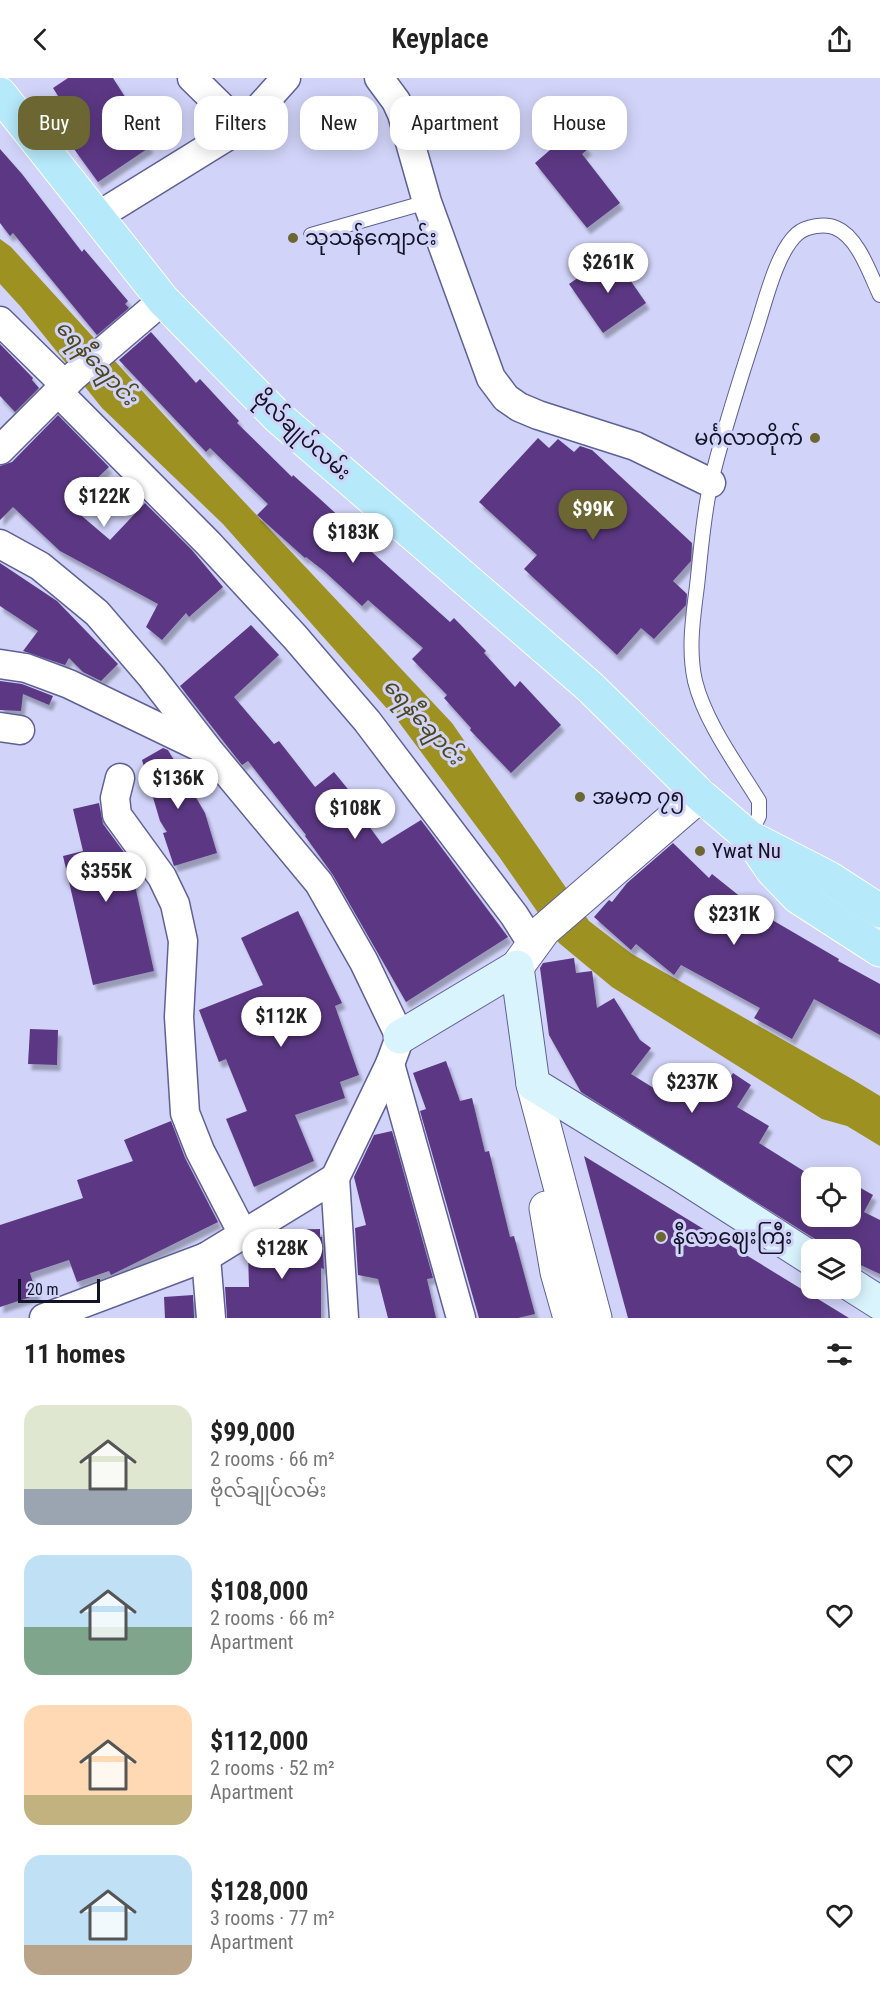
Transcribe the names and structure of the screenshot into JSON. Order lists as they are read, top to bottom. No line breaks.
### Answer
{"streets":{"main road":["ဗိုလ်‌ချုပ်‌လမ်း"]},"water":["ရေနီချောင်း"],"places":["သုသန်ကျောင်း","မင်္ဂလာတိုက်","အမက ၇၅","Ywat Nu","နီလာ‌ဈေးကြီး"],"scale_bar":"20 m","page":{"header":"Keyplace","chip":["Buy","Rent","Filters","New","Apartment","House"],"price":["$261K","$122K","$99K","$183K","$136K","$108K","$355K","$231K","$112K","$237K","$128K"],"scale":"20 m","heading":"11 homes","list":[{"name":"$99,000","note":"2 rooms · 66 m² · ဗိုလ်‌ချုပ်‌လမ်း"},{"name":"$108,000","note":"2 rooms · 66 m² · Apartment"},{"name":"$112,000","note":"2 rooms · 52 m² · Apartment"},{"name":"$128,000","note":"3 rooms · 77 m² · Apartment"}]}}
